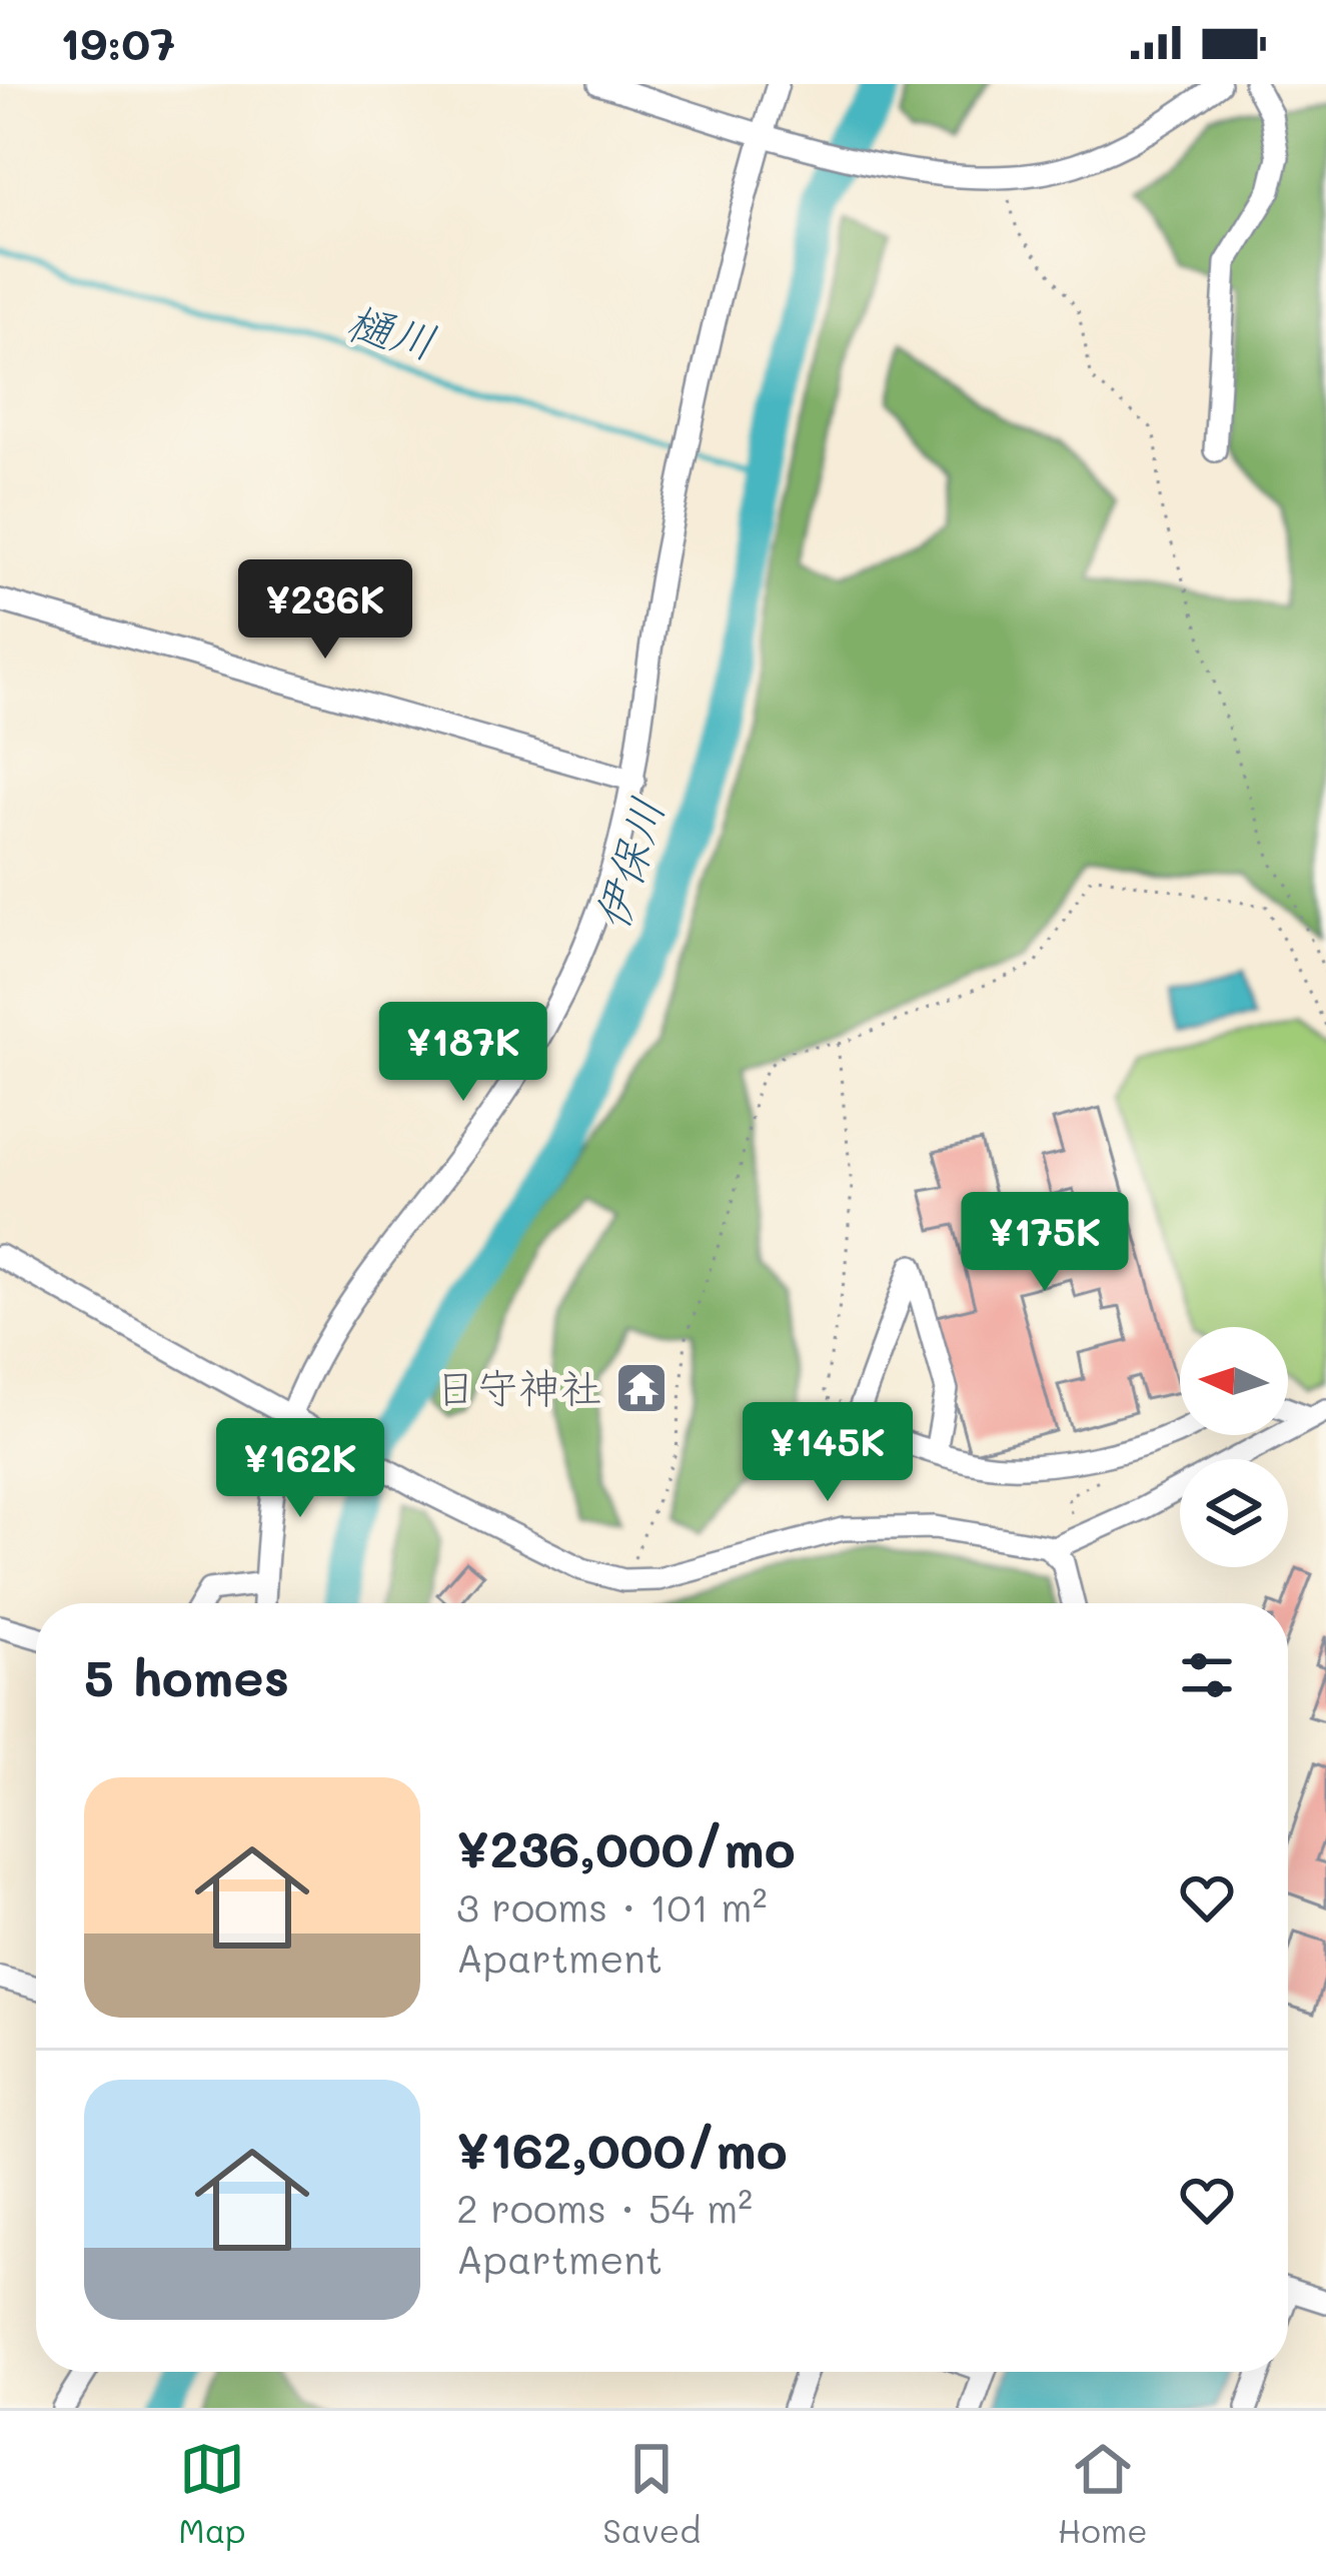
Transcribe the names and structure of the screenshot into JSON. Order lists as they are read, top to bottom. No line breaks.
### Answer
{"water":["樋川","伊保川"],"places":{"temple":["日守神社"]},"north":"left","page":{"status":"19:07","price":["¥236K","¥187K","¥175K","¥145K","¥162K"],"heading":"5 homes","list":[{"name":"¥236,000/mo","note":"3 rooms · 101 m² · Apartment"},{"name":"¥162,000/mo","note":"2 rooms · 54 m² · Apartment"}],"tabs":["Map","Saved","Home"]}}
